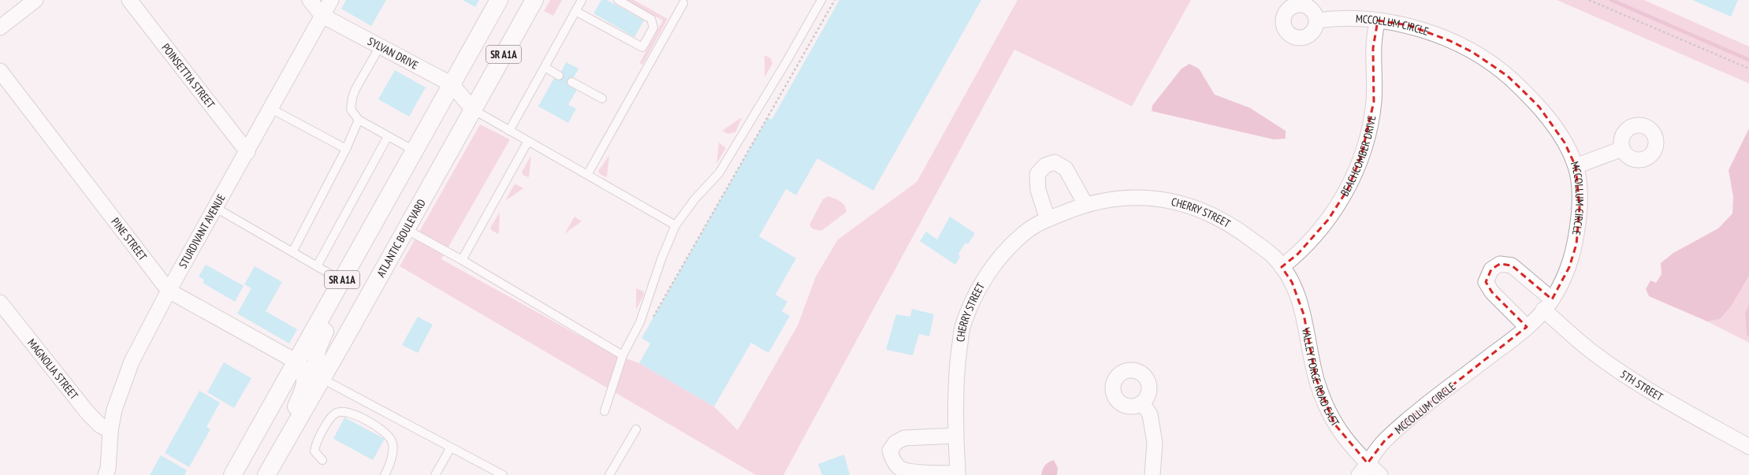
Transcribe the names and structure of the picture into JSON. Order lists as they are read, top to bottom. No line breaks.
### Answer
{"streets":{"highway":["SR A1A","ATLANTIC BOULEVARD"],"street":["MCCOLLUM CIRCLE","SYLVAN DRIVE","POINSETTIA STREET","BEACHCOMBER DRIVE","CHERRY STREET","STURDIVANT AVENUE","PINE STREET","MAGNOLIA STREET","VALLEY FORGE ROAD EAST","5TH STREET"]},"crossings":[["MCCOLLUM CIRCLE","BEACHCOMBER DRIVE"],["MCCOLLUM CIRCLE","VALLEY FORGE ROAD EAST"],["MCCOLLUM CIRCLE","5TH STREET"],["SYLVAN DRIVE","SR A1A"],["SYLVAN DRIVE","STURDIVANT AVENUE"],["SYLVAN DRIVE","ATLANTIC BOULEVARD"],["SR A1A","PINE STREET"],["POINSETTIA STREET","STURDIVANT AVENUE"],["BEACHCOMBER DRIVE","CHERRY STREET"],["BEACHCOMBER DRIVE","VALLEY FORGE ROAD EAST"],["CHERRY STREET","VALLEY FORGE ROAD EAST"],["STURDIVANT AVENUE","PINE STREET"],["STURDIVANT AVENUE","MAGNOLIA STREET"]]}
